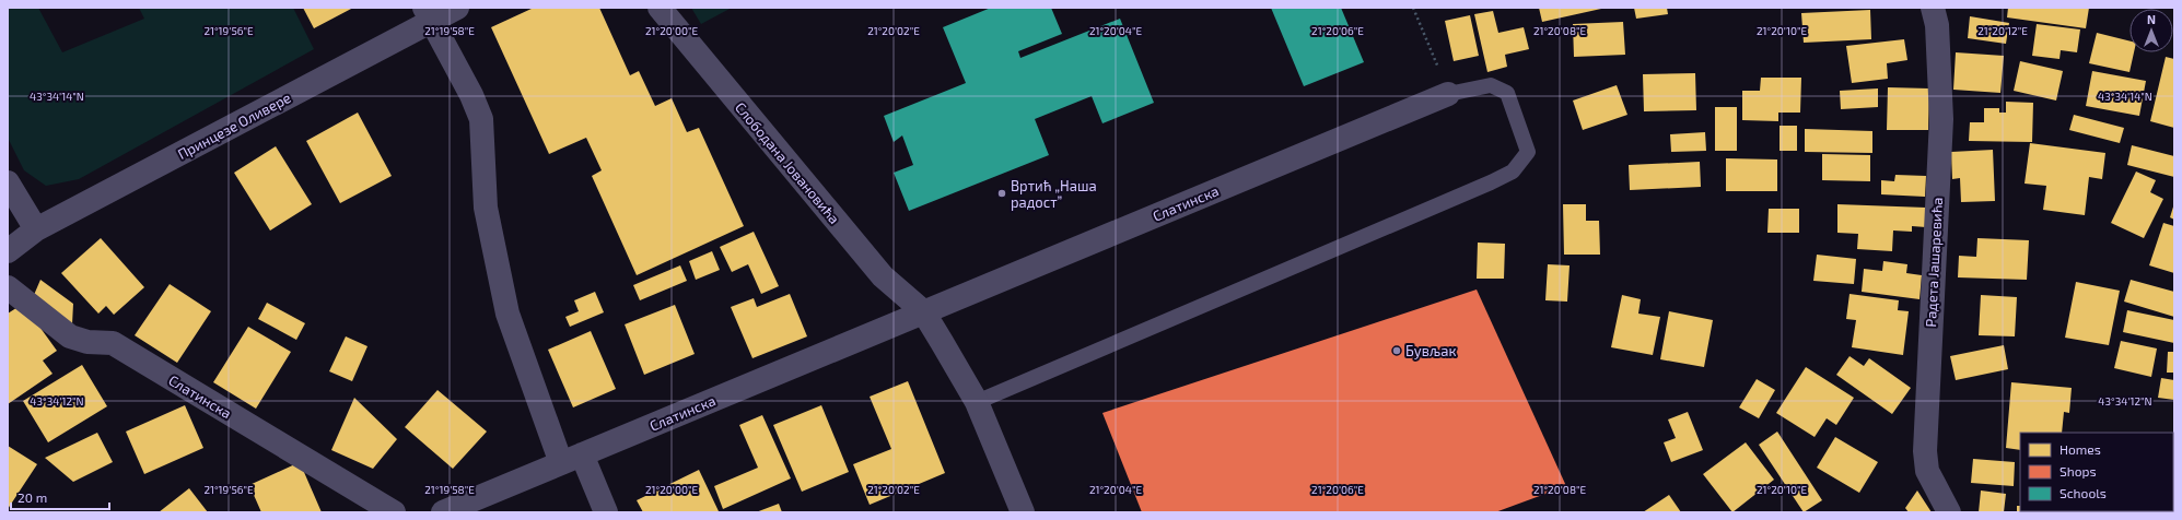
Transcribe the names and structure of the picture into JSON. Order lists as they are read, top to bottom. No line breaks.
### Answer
{"streets":{"street":["Принцезе Оливере","Слободана Јовановића","Слатинска","Радета Јашаревића"]},"crossings":[["Слободана Јовановића","Слатинска"]],"places":["Вртић „Наша радост”","Бувљак"],"legend":["Homes","Shops","Schools"],"scale_bar":"20 m","north":"top","coordinates":["21°19'56\"E","21°19'58\"E","21°20'00\"E","21°20'02\"E","21°20'04\"E","21°20'06\"E","21°20'08\"E","21°20'10\"E","21°20'12\"E","43°34'14\"N","43°34'12\"N"]}
